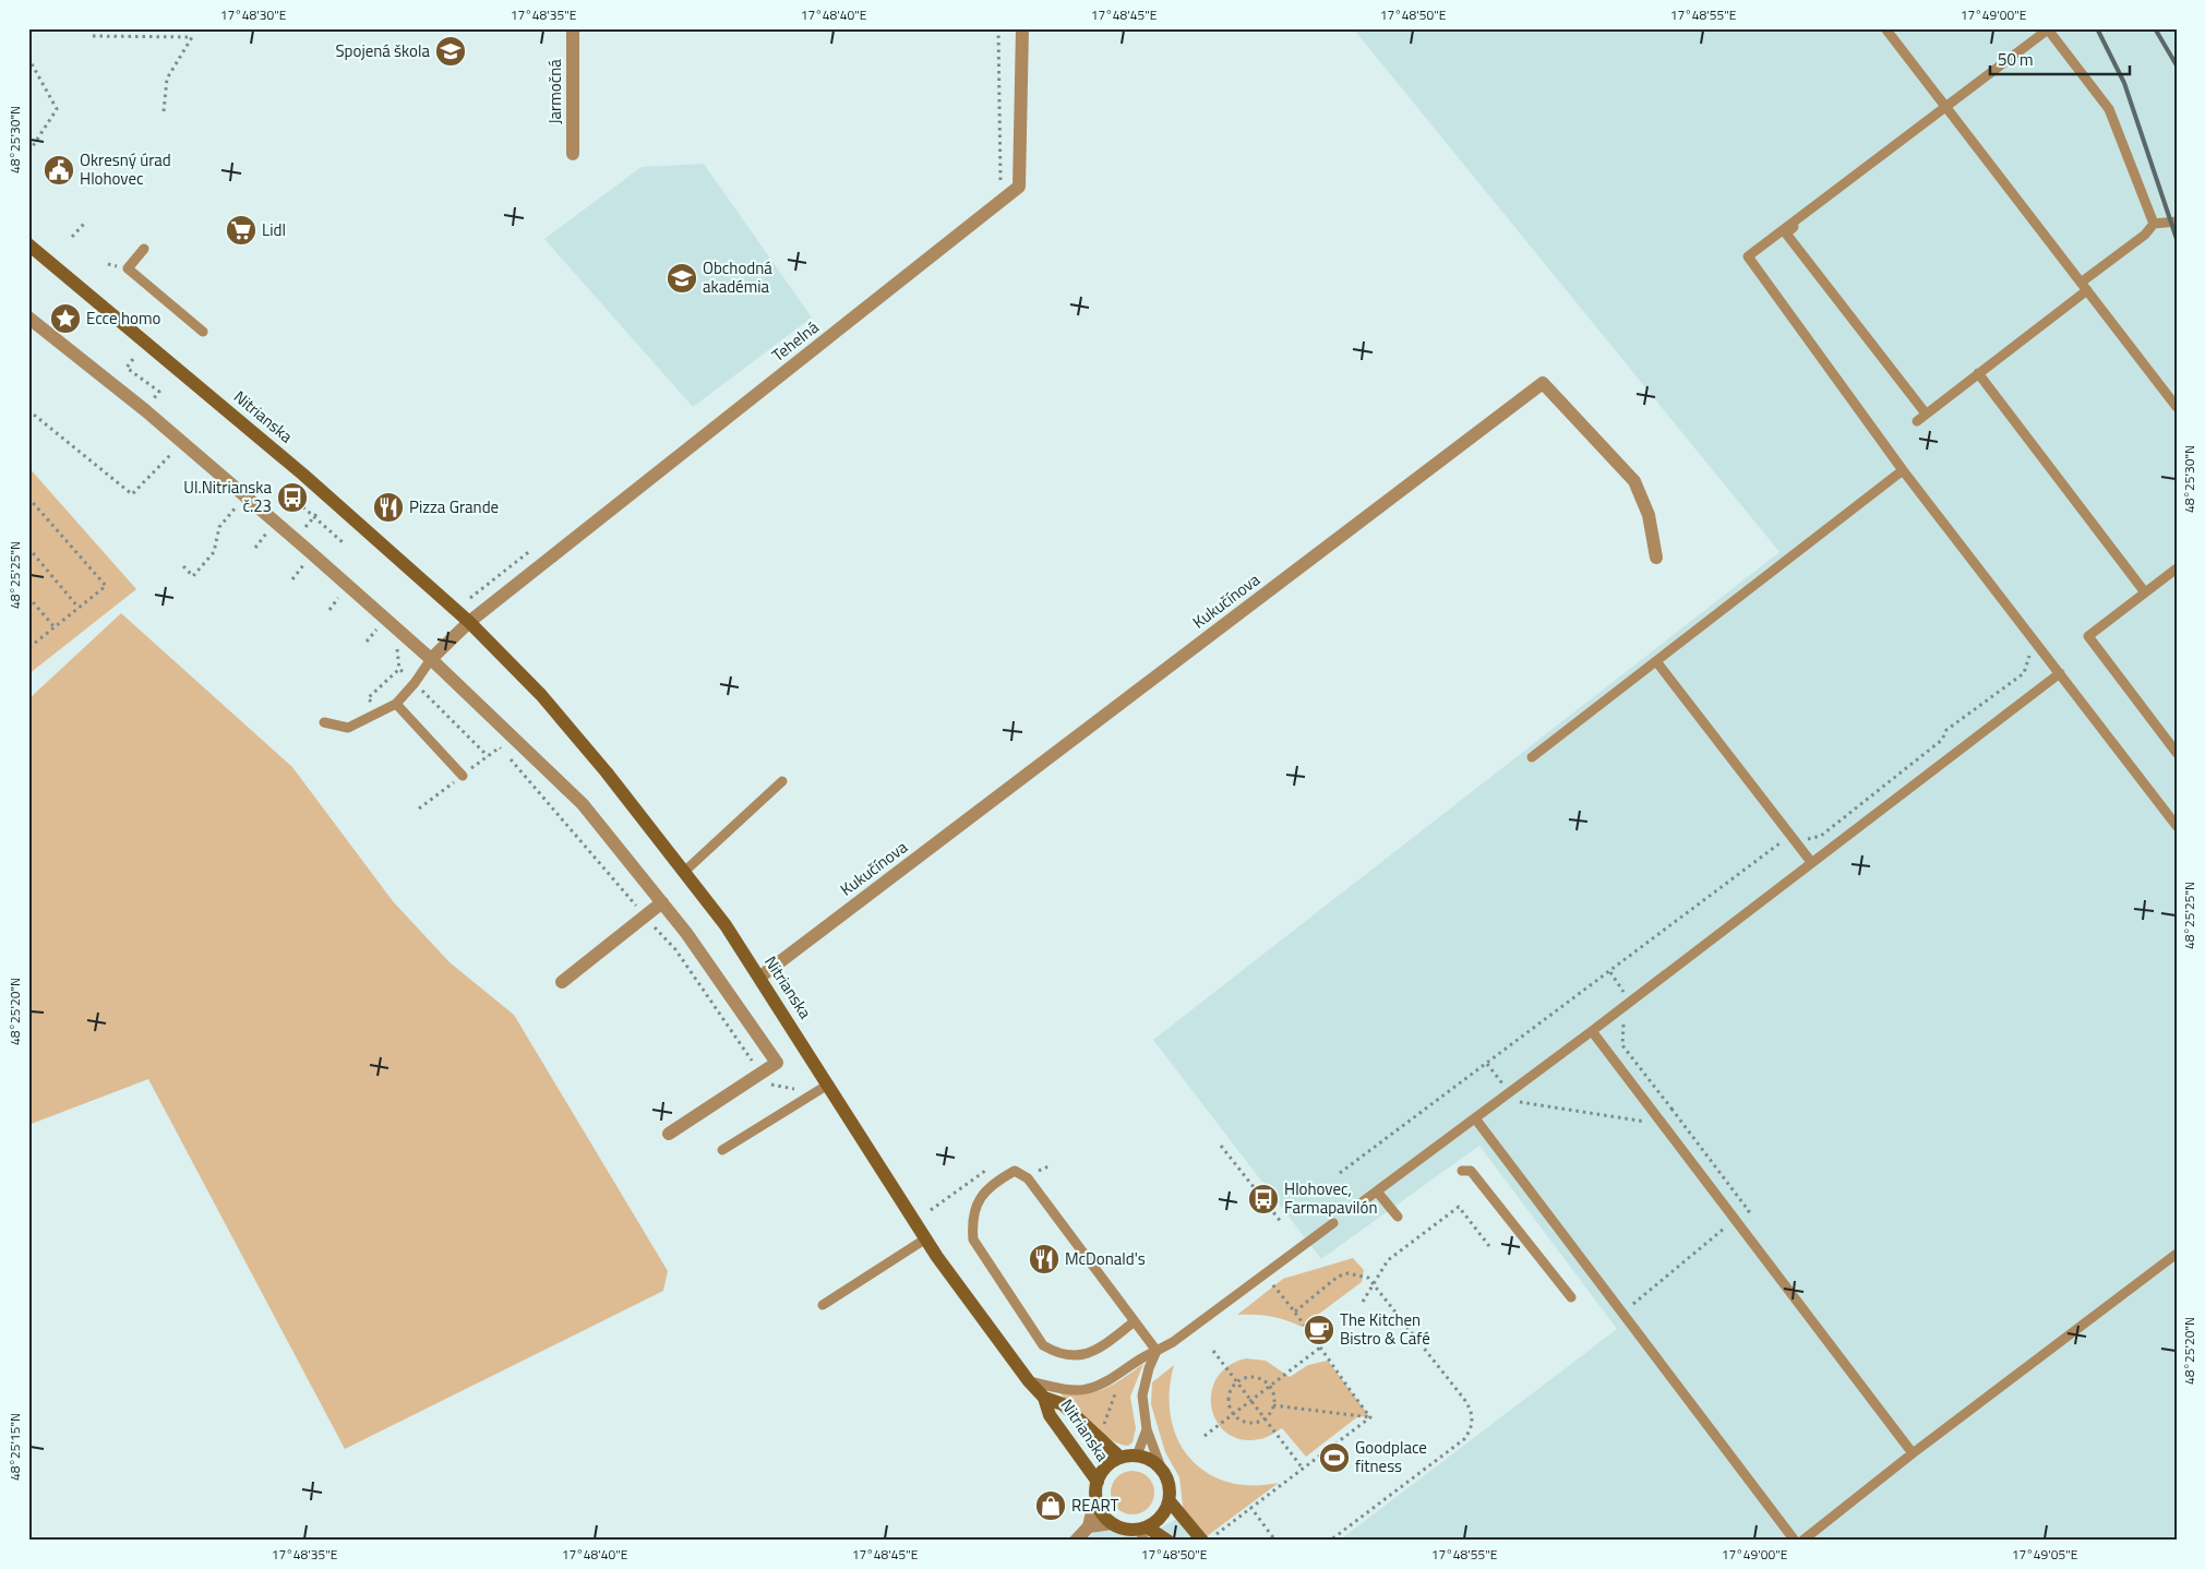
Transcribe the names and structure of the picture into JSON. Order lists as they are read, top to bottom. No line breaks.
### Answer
{"streets":{"main road":["Nitrianska"],"street":["Jarmočná","Tehelná","Kukučínova"]},"crossings":[["Tehelná","Nitrianska"],["Nitrianska","Kukučínova"]],"places":{"school or university":["Spojená škola","Obchodná akadémia"],"public building":["Okresný úrad Hlohovec"],"supermarket":["Lidl"],"place":["Ecce homo"],"bus stop":["Ul.Nitrianska č.23","Hlohovec, Farmapavilón"],"restaurant":["Pizza Grande","McDonald's"],"cafe":["The Kitchen Bistro & Café"],"sports":["Goodplace fitness"],"shop":["REART"]},"scale_bar":"50 m","coordinates":["17°48'30\"E","17°48'35\"E","17°48'40\"E","17°48'45\"E","17°48'50\"E","17°48'55\"E","17°49'00\"E","48°25'30\"N","48°25'25\"N","48°25'20\"N","48°25'15\"N","17°49'05\"E"]}
